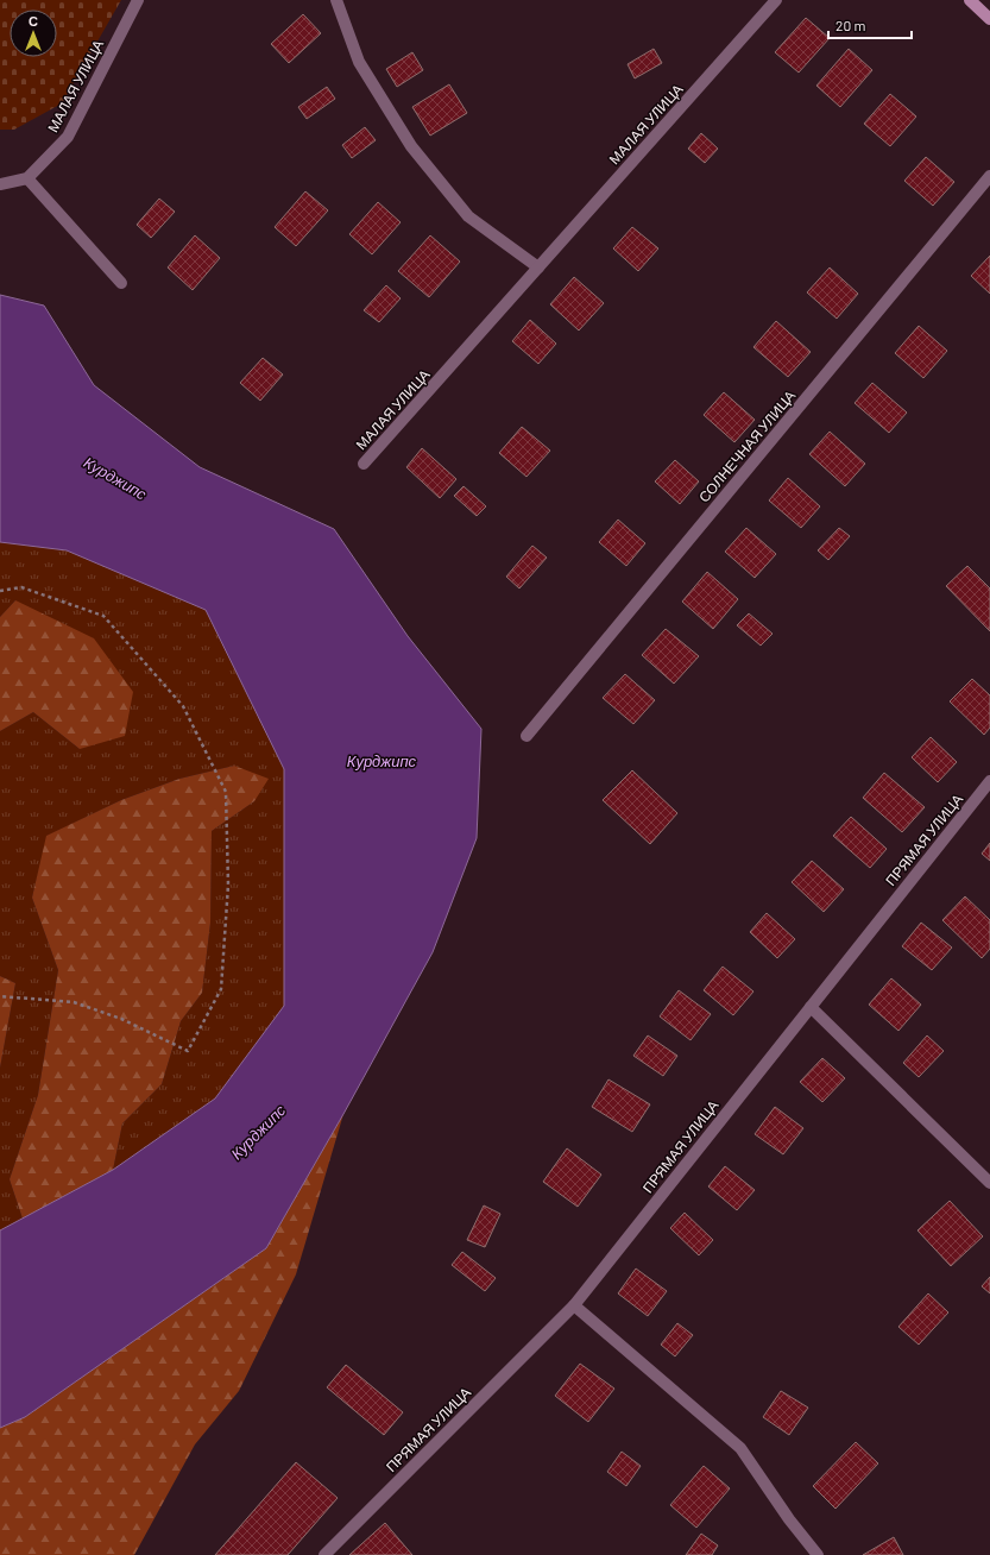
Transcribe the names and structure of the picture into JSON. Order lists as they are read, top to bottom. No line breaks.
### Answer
{"streets":{"street":["МАЛАЯ УЛИЦА","СОЛНЕЧНАЯ УЛИЦА","ПРЯМАЯ УЛИЦА"]},"water":["Курджипс"],"scale_bar":"20 m","north":"top"}
